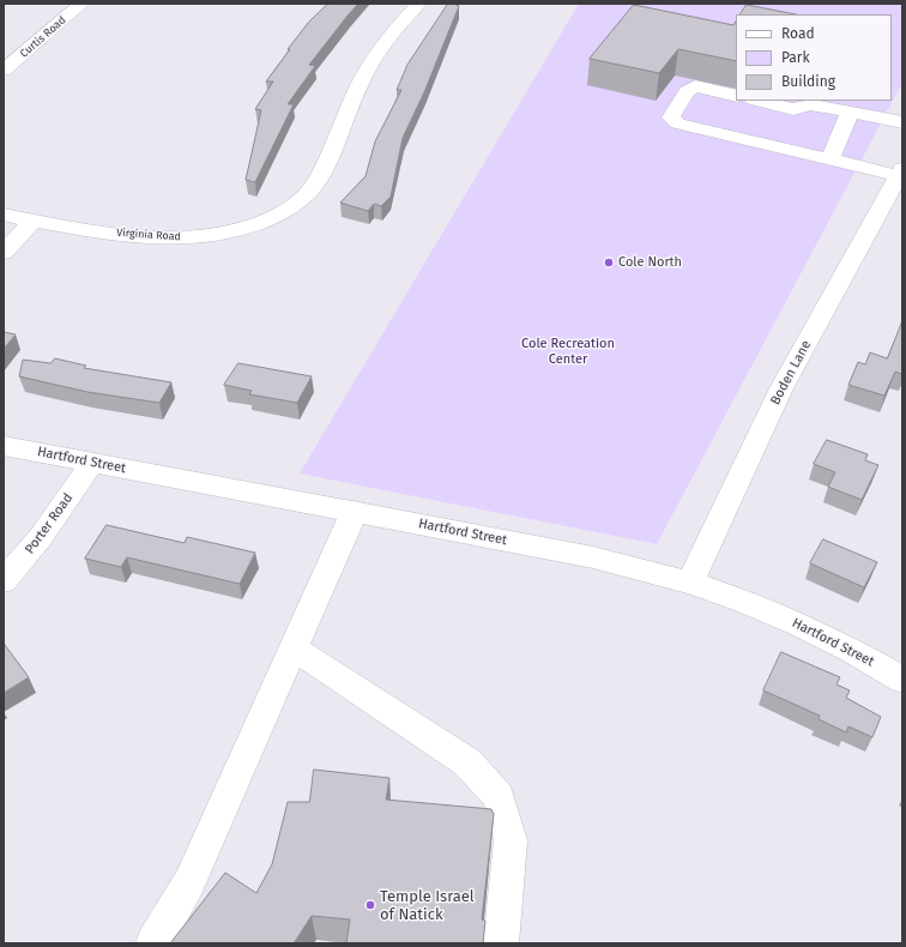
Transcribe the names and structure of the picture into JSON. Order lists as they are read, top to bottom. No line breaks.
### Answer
{"streets":{"street":["Curtis Road","Virginia Road","Boden Lane","Hartford Street","Porter Road"]},"crossings":[["Boden Lane","Hartford Street"],["Hartford Street","Porter Road"]],"parks":["Cole Recreation Center"],"places":["Cole North","Temple Israel of Natick"],"legend":["Road","Park","Building"]}
